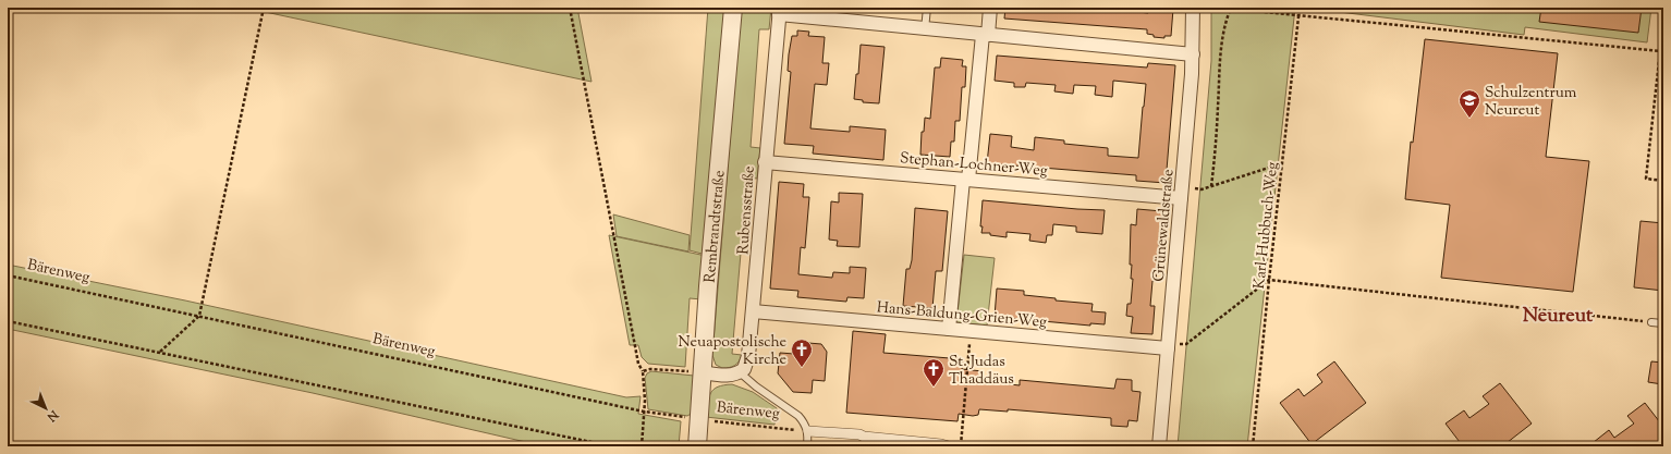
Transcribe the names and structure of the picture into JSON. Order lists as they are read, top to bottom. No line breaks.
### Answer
{"streets":{"street":["Stephan-Lochner-Weg","Rubensstraße","Grünewaldstraße","Rembrandtstraße","Hans-Baldung-Grien-Weg"],"path":["Karl-Hubbuch-Weg","Bärenweg"]},"crossings":[["Stephan-Lochner-Weg","Rubensstraße"],["Stephan-Lochner-Weg","Grünewaldstraße"],["Rubensstraße","Hans-Baldung-Grien-Weg"],["Grünewaldstraße","Hans-Baldung-Grien-Weg"],["Rembrandtstraße","Bärenweg"]],"districts":["Neureut"],"places":{"school or university":["Schulzentrum Neureut"],"church":["Neuapostolische Kirche","St. Judas Thaddäus"]},"north":"bottom right"}
